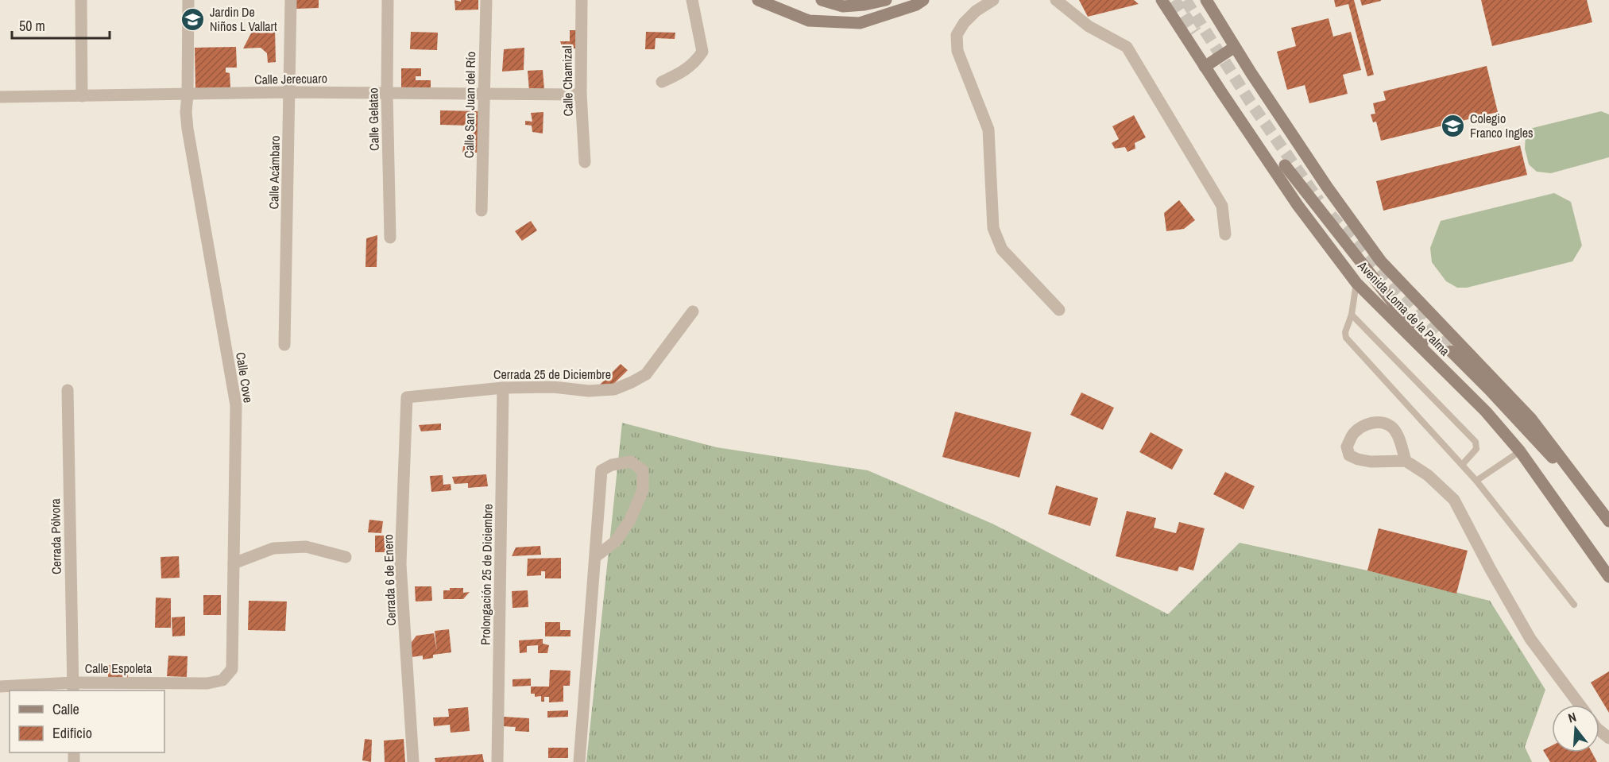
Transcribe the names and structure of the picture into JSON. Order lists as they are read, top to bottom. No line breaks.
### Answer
{"streets":{"main road":["Avenida Loma de la Palma"],"street":["Calle Jerecuaro","Calle Chamizal","Calle San Juan del Río","Calle Gelatao","Calle Acámbaro","Cerrada 25 de Diciembre","Calle Cove","Cerrada Pólvora","Prolongación 25 de Diciembre","Cerrada 6 de Enero","Calle Espoleta"]},"crossings":[["Calle Jerecuaro","Calle Chamizal"],["Calle Jerecuaro","Calle San Juan del Río"],["Calle Jerecuaro","Calle Gelatao"],["Calle Jerecuaro","Calle Acámbaro"],["Calle Jerecuaro","Calle Cove"],["Cerrada 25 de Diciembre","Prolongación 25 de Diciembre"],["Cerrada 25 de Diciembre","Cerrada 6 de Enero"],["Calle Cove","Calle Espoleta"],["Cerrada Pólvora","Calle Espoleta"]],"places":{"school or university":["Jardin De Niños L Vallart","Colegio Franco Ingles"]},"legend":["Calle","Edificio"],"scale_bar":"50 m","north":"top"}
